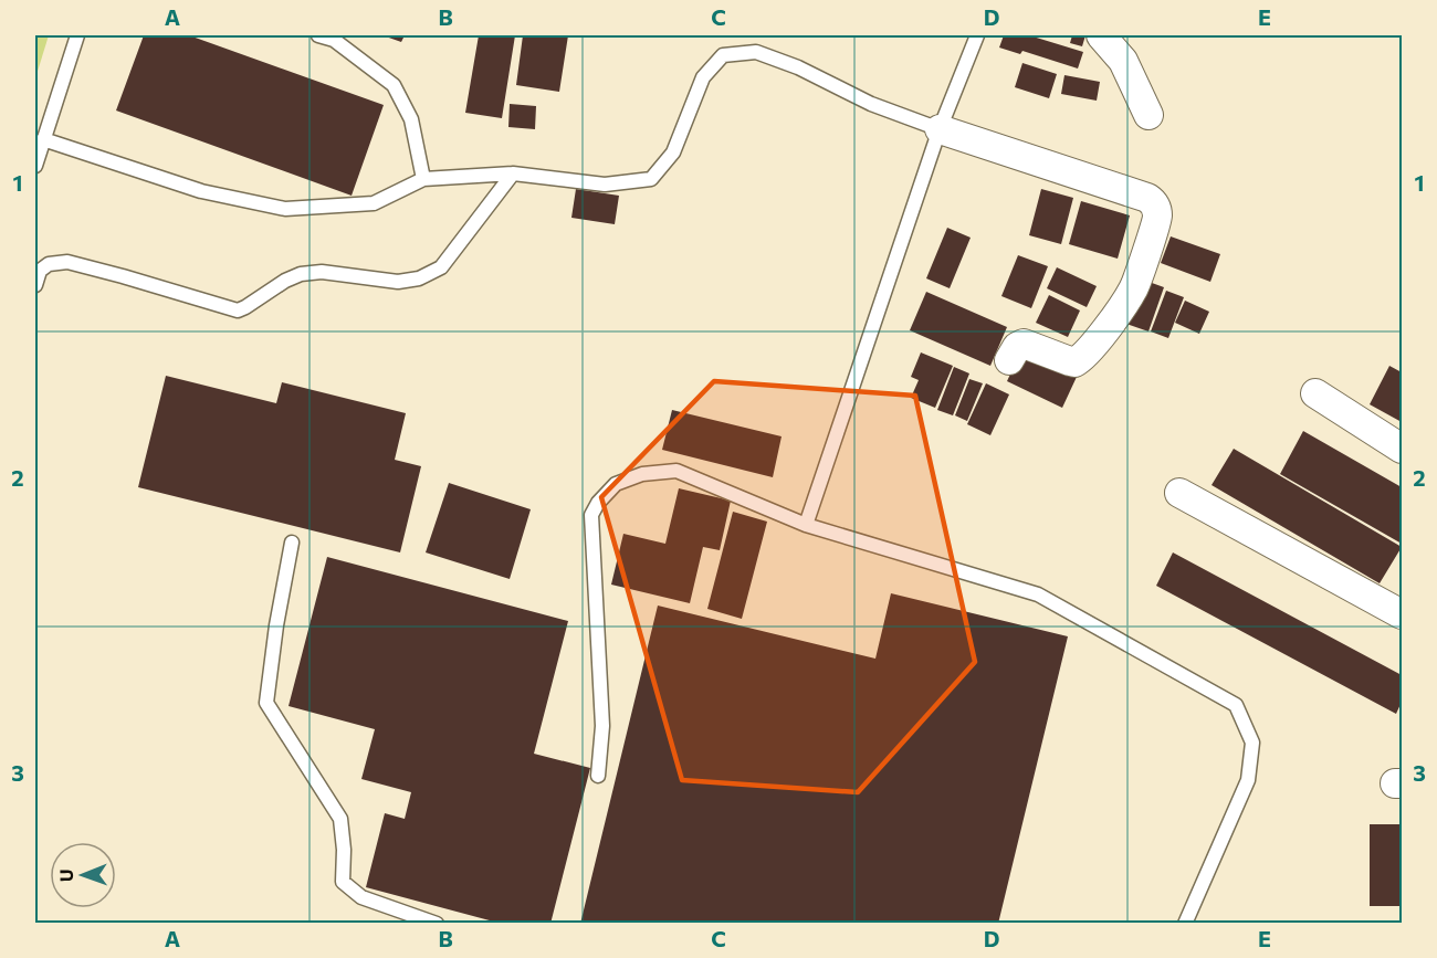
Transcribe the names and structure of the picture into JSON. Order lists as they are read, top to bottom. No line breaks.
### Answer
{"north":"left","grid":{"columns":["A","B","C","D","E"],"rows":["1","2","3"]}}
